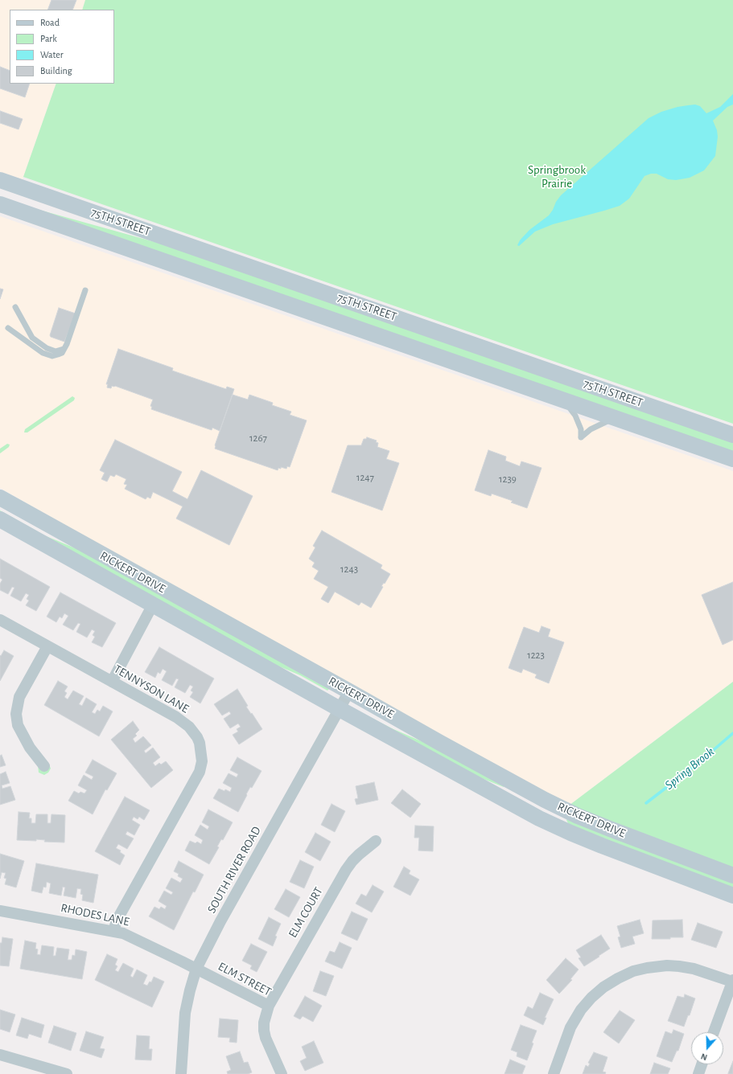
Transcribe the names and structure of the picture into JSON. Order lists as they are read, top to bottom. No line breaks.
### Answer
{"streets":{"street":["75TH STREET","RICKERT DRIVE","TENNYSON LANE","SOUTH RIVER ROAD","ELM COURT","RHODES LANE","ELM STREET"]},"crossings":[["RICKERT DRIVE","SOUTH RIVER ROAD"],["TENNYSON LANE","RHODES LANE"],["SOUTH RIVER ROAD","RHODES LANE"],["SOUTH RIVER ROAD","ELM STREET"],["ELM COURT","ELM STREET"],["RHODES LANE","ELM STREET"]],"water":["Spring Brook"],"parks":["Springbrook Prairie"],"house_numbers":["1267","1247","1239","1243","1223"],"legend":["Road","Park","Water","Building"],"north":"bottom"}
